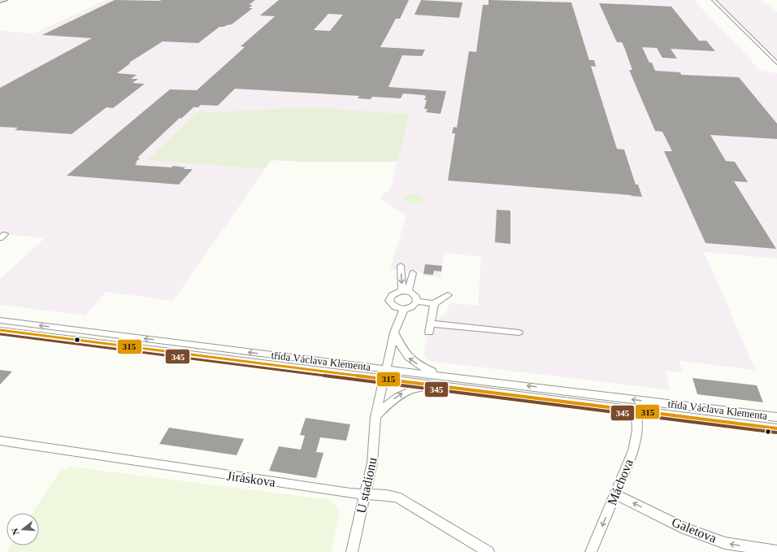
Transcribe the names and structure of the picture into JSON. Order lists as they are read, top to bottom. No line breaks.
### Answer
{"streets":{"street":["třída Václava Klementa","Jiráskova","Máchova","U stadionu","Galetova"]},"crossings":[["třída Václava Klementa","Máchova"],["třída Václava Klementa","U stadionu"],["Jiráskova","U stadionu"],["Máchova","Galetova"]],"one_way":["Máchova","Galetova"],"lines":["transit line 315","transit line 345"],"north":"left"}
